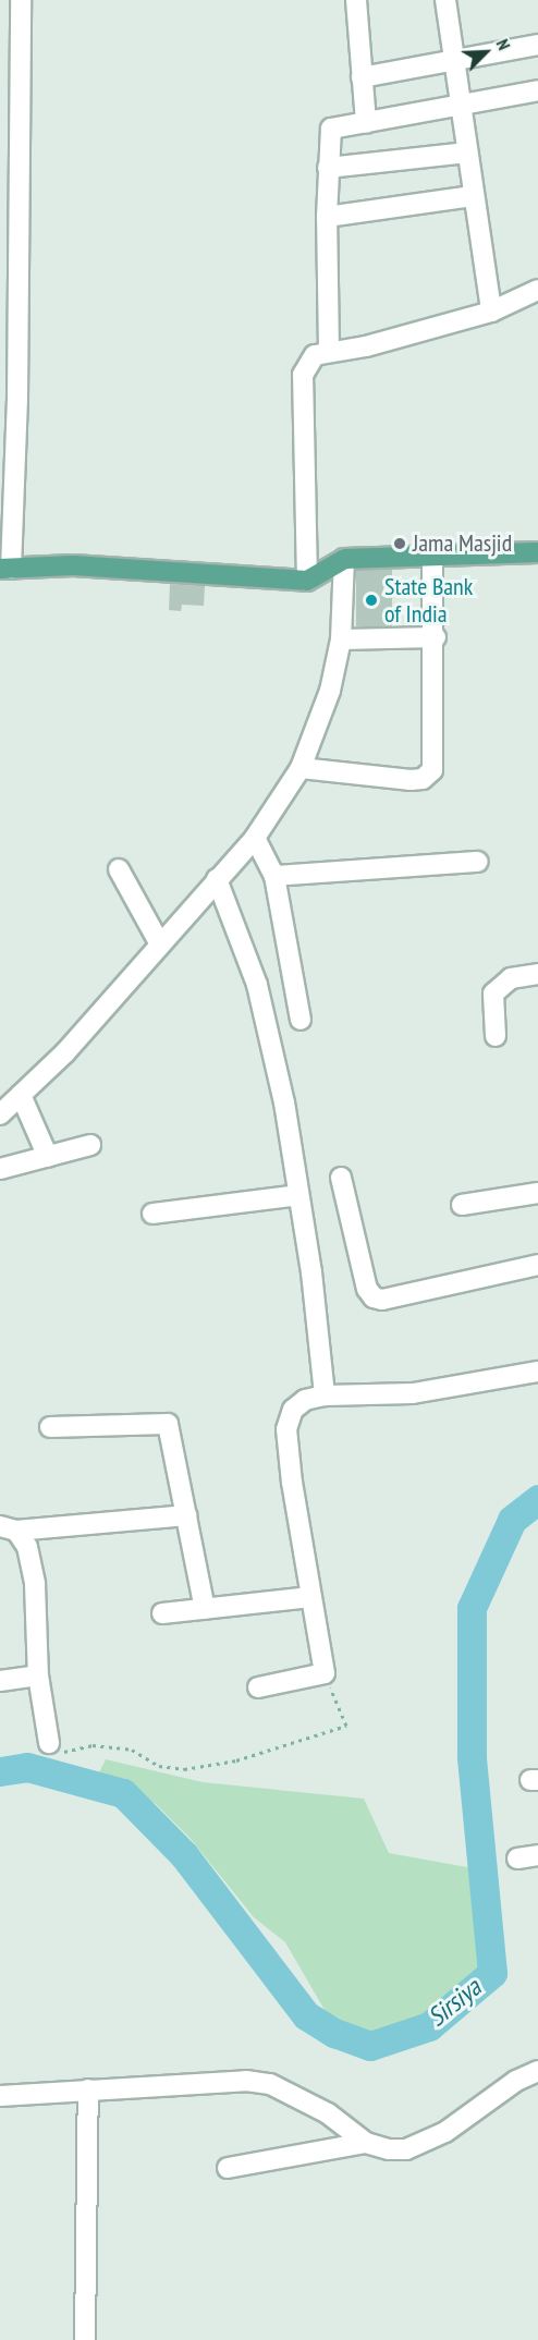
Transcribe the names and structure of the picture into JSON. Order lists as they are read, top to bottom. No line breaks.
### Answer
{"water":["Sirsiya"],"places":["Jama Masjid","State Bank of India"],"north":"top right"}
